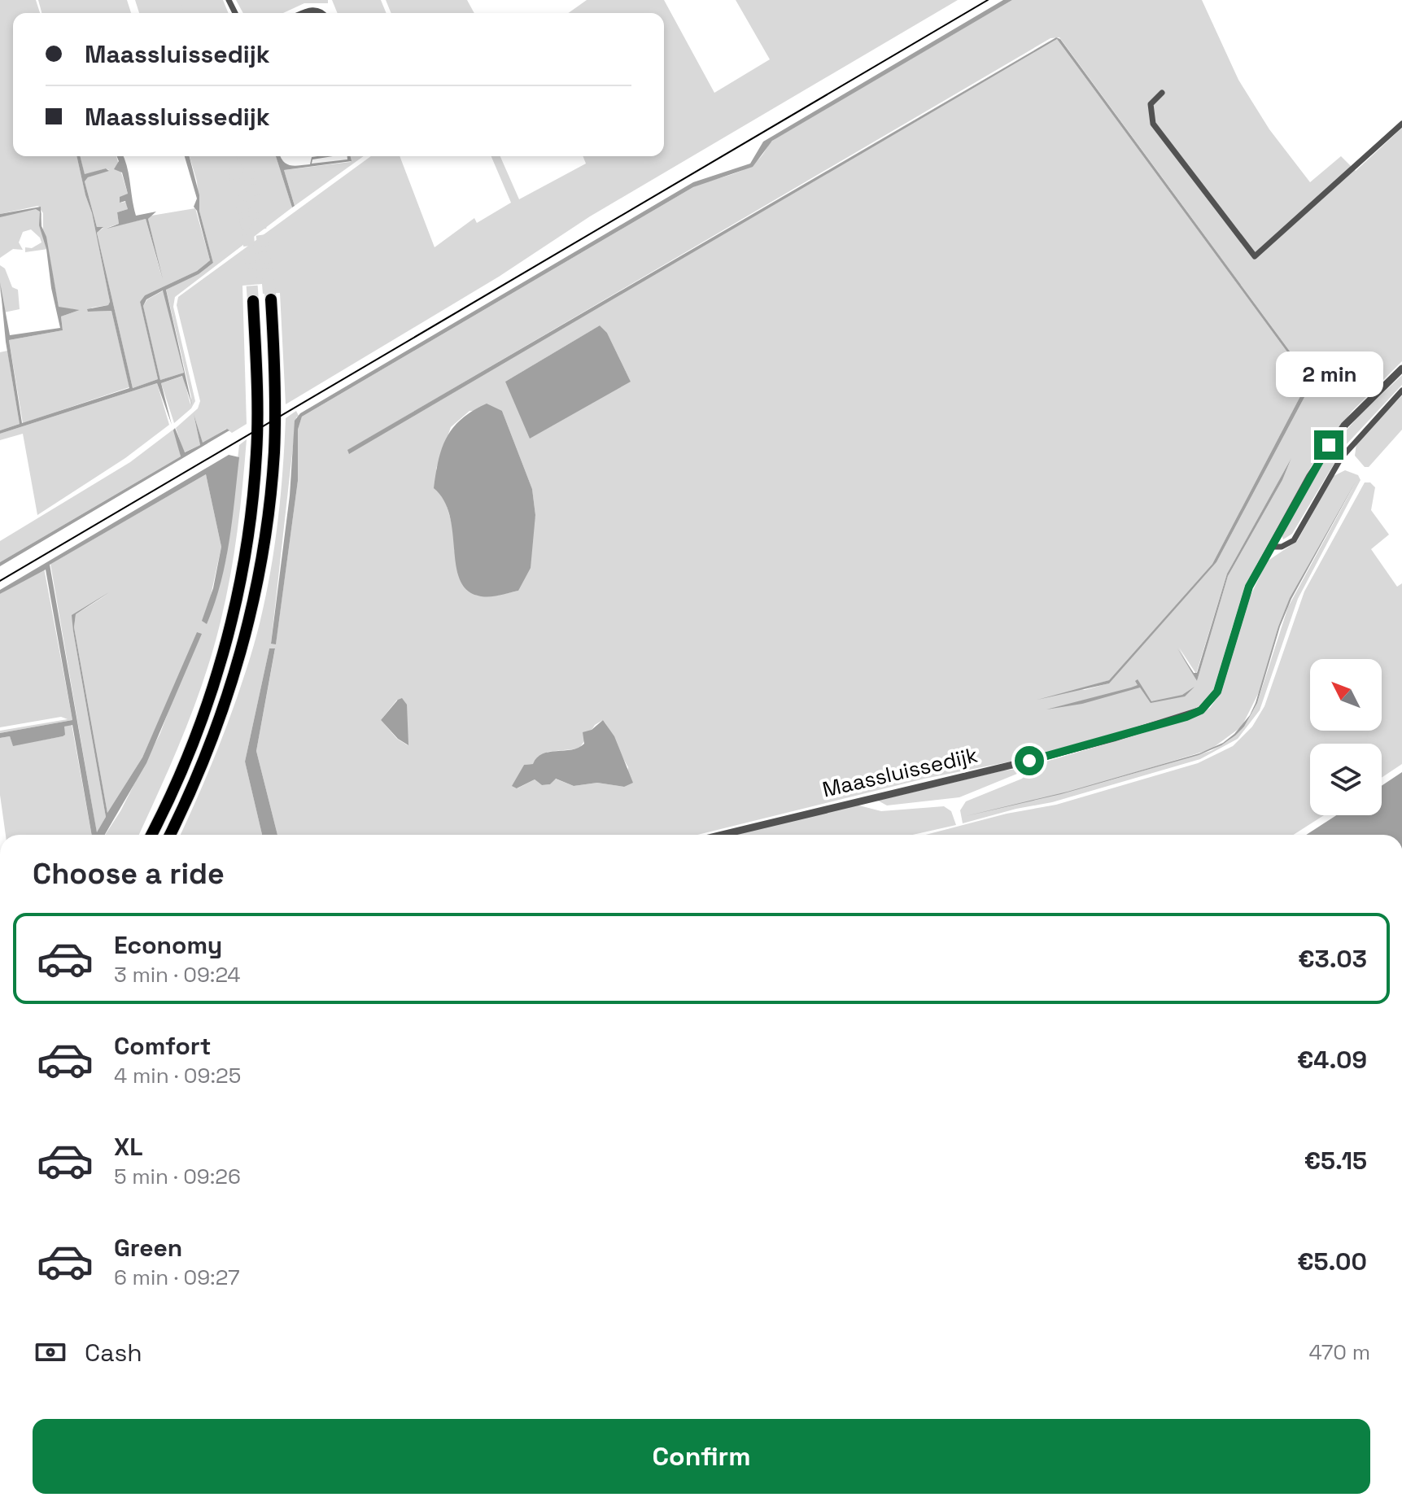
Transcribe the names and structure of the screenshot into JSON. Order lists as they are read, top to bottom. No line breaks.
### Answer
{"streets":{"street":["Maassluissedijk"]},"north":"top left","page":{"banner":["Maassluissedijk","Maassluissedijk"],"bubble":"2 min","heading":"Choose a ride","list":[{"name":"Economy","note":"3 min · 09:24","value":"€3.03"},{"name":"Comfort","note":"4 min · 09:25","value":"€4.09"},{"name":"XL","note":"5 min · 09:26","value":"€5.15"},{"name":"Green","note":"6 min · 09:27","value":"€5.00"}],"pay":["Cash","470 m"],"buttons":"Confirm"}}
